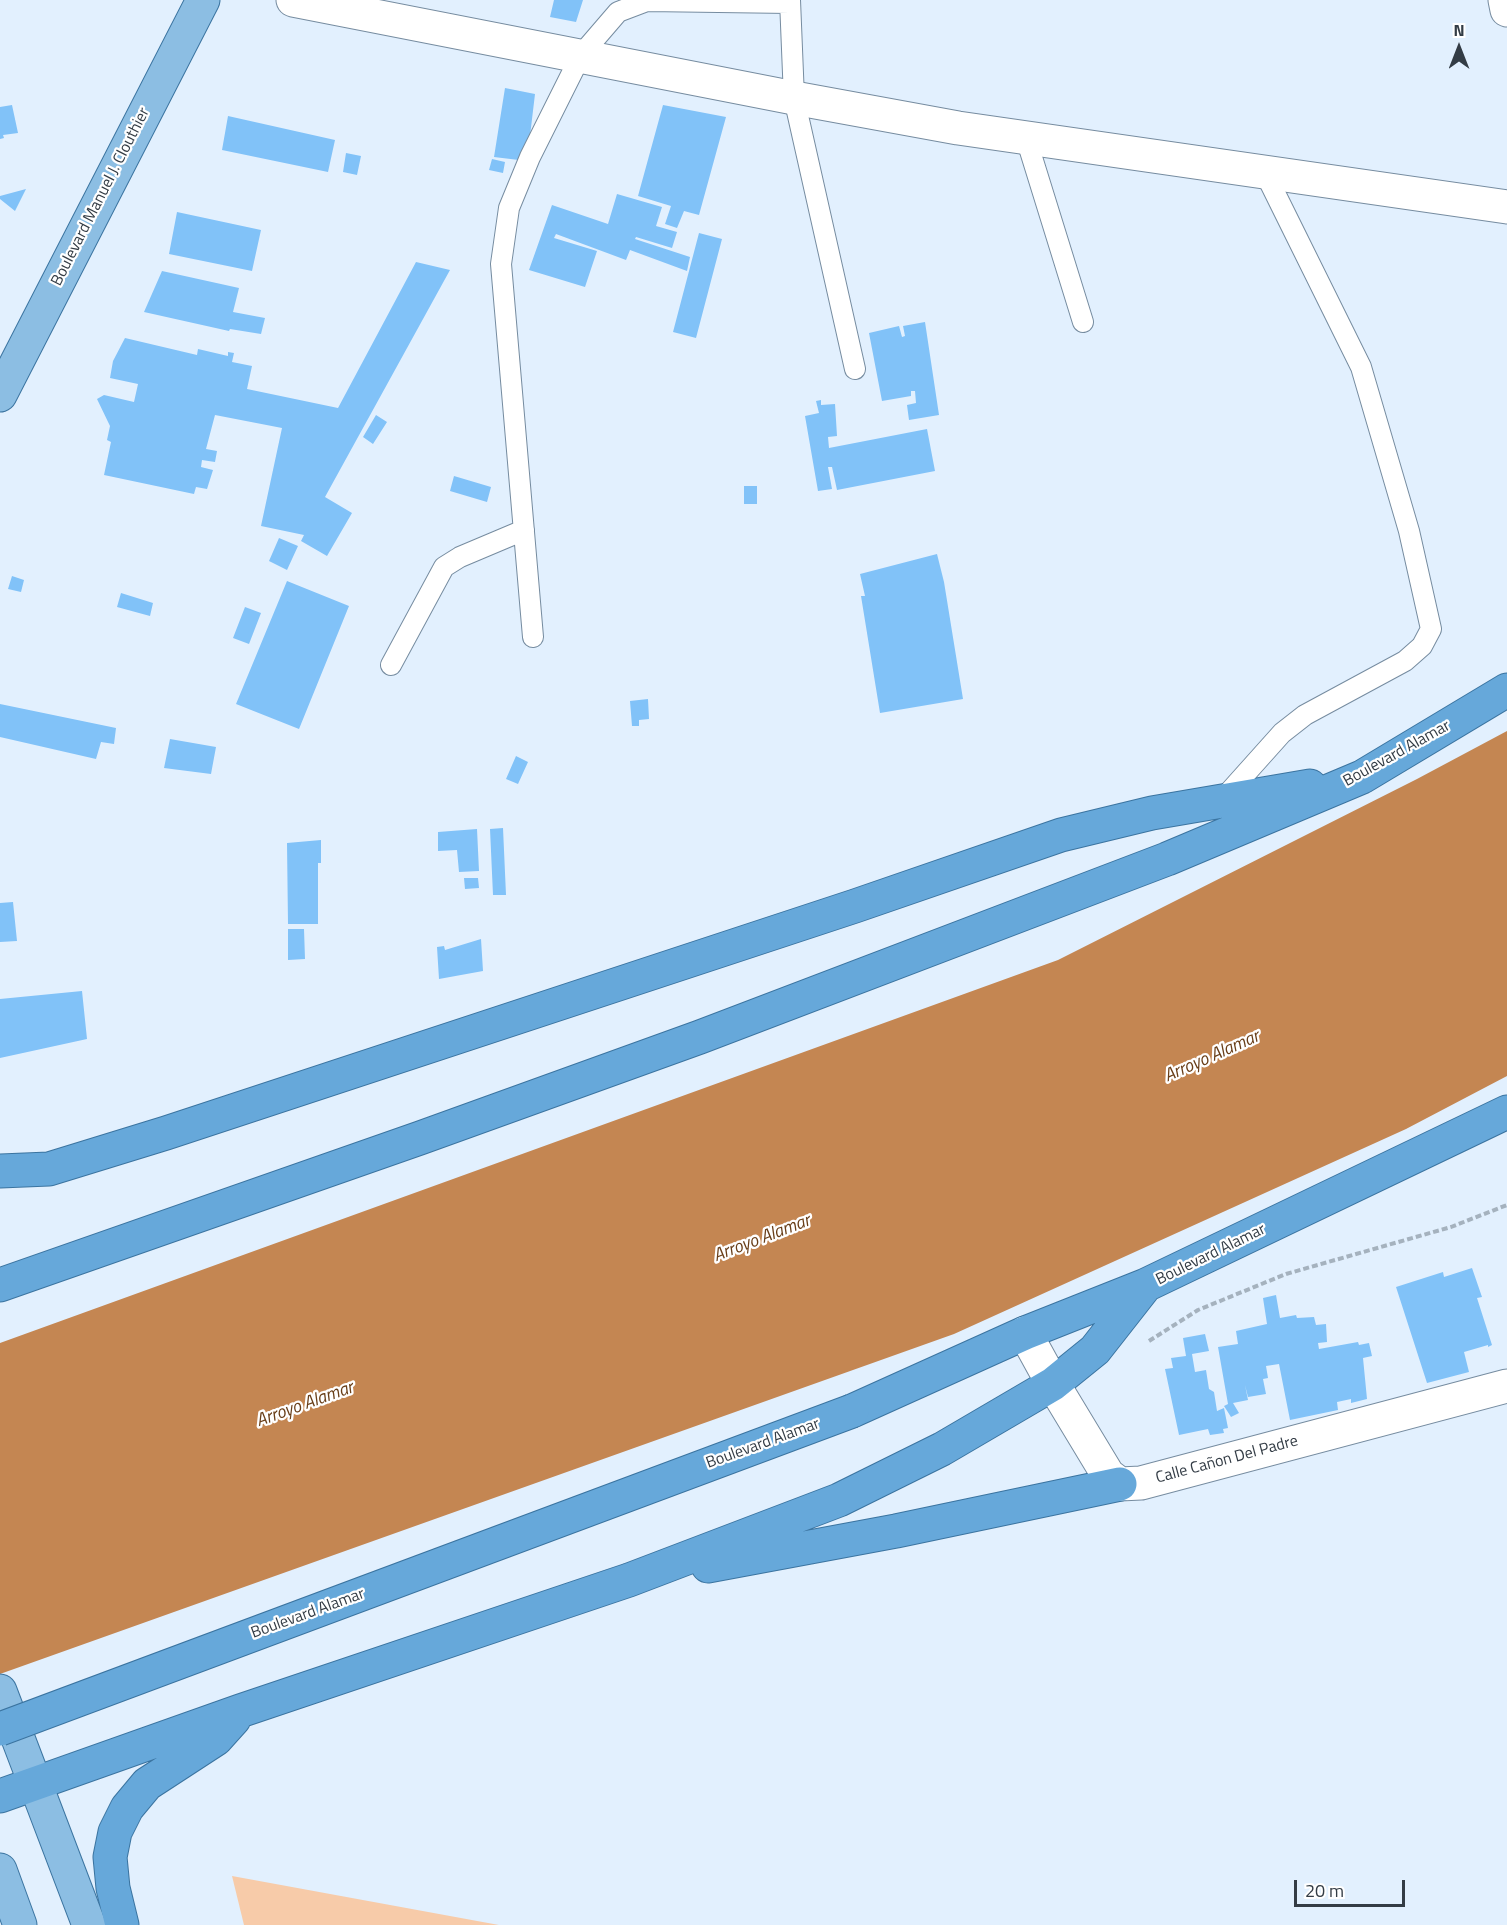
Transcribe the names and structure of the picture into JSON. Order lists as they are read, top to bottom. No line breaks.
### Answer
{"streets":{"highway":["Boulevard Alamar"],"main road":["Boulevard Manuel J. Clouthier"],"street":["Calle Cañon Del Padre"]},"water":["Arroyo Alamar"],"scale_bar":"20 m","north":"top"}
